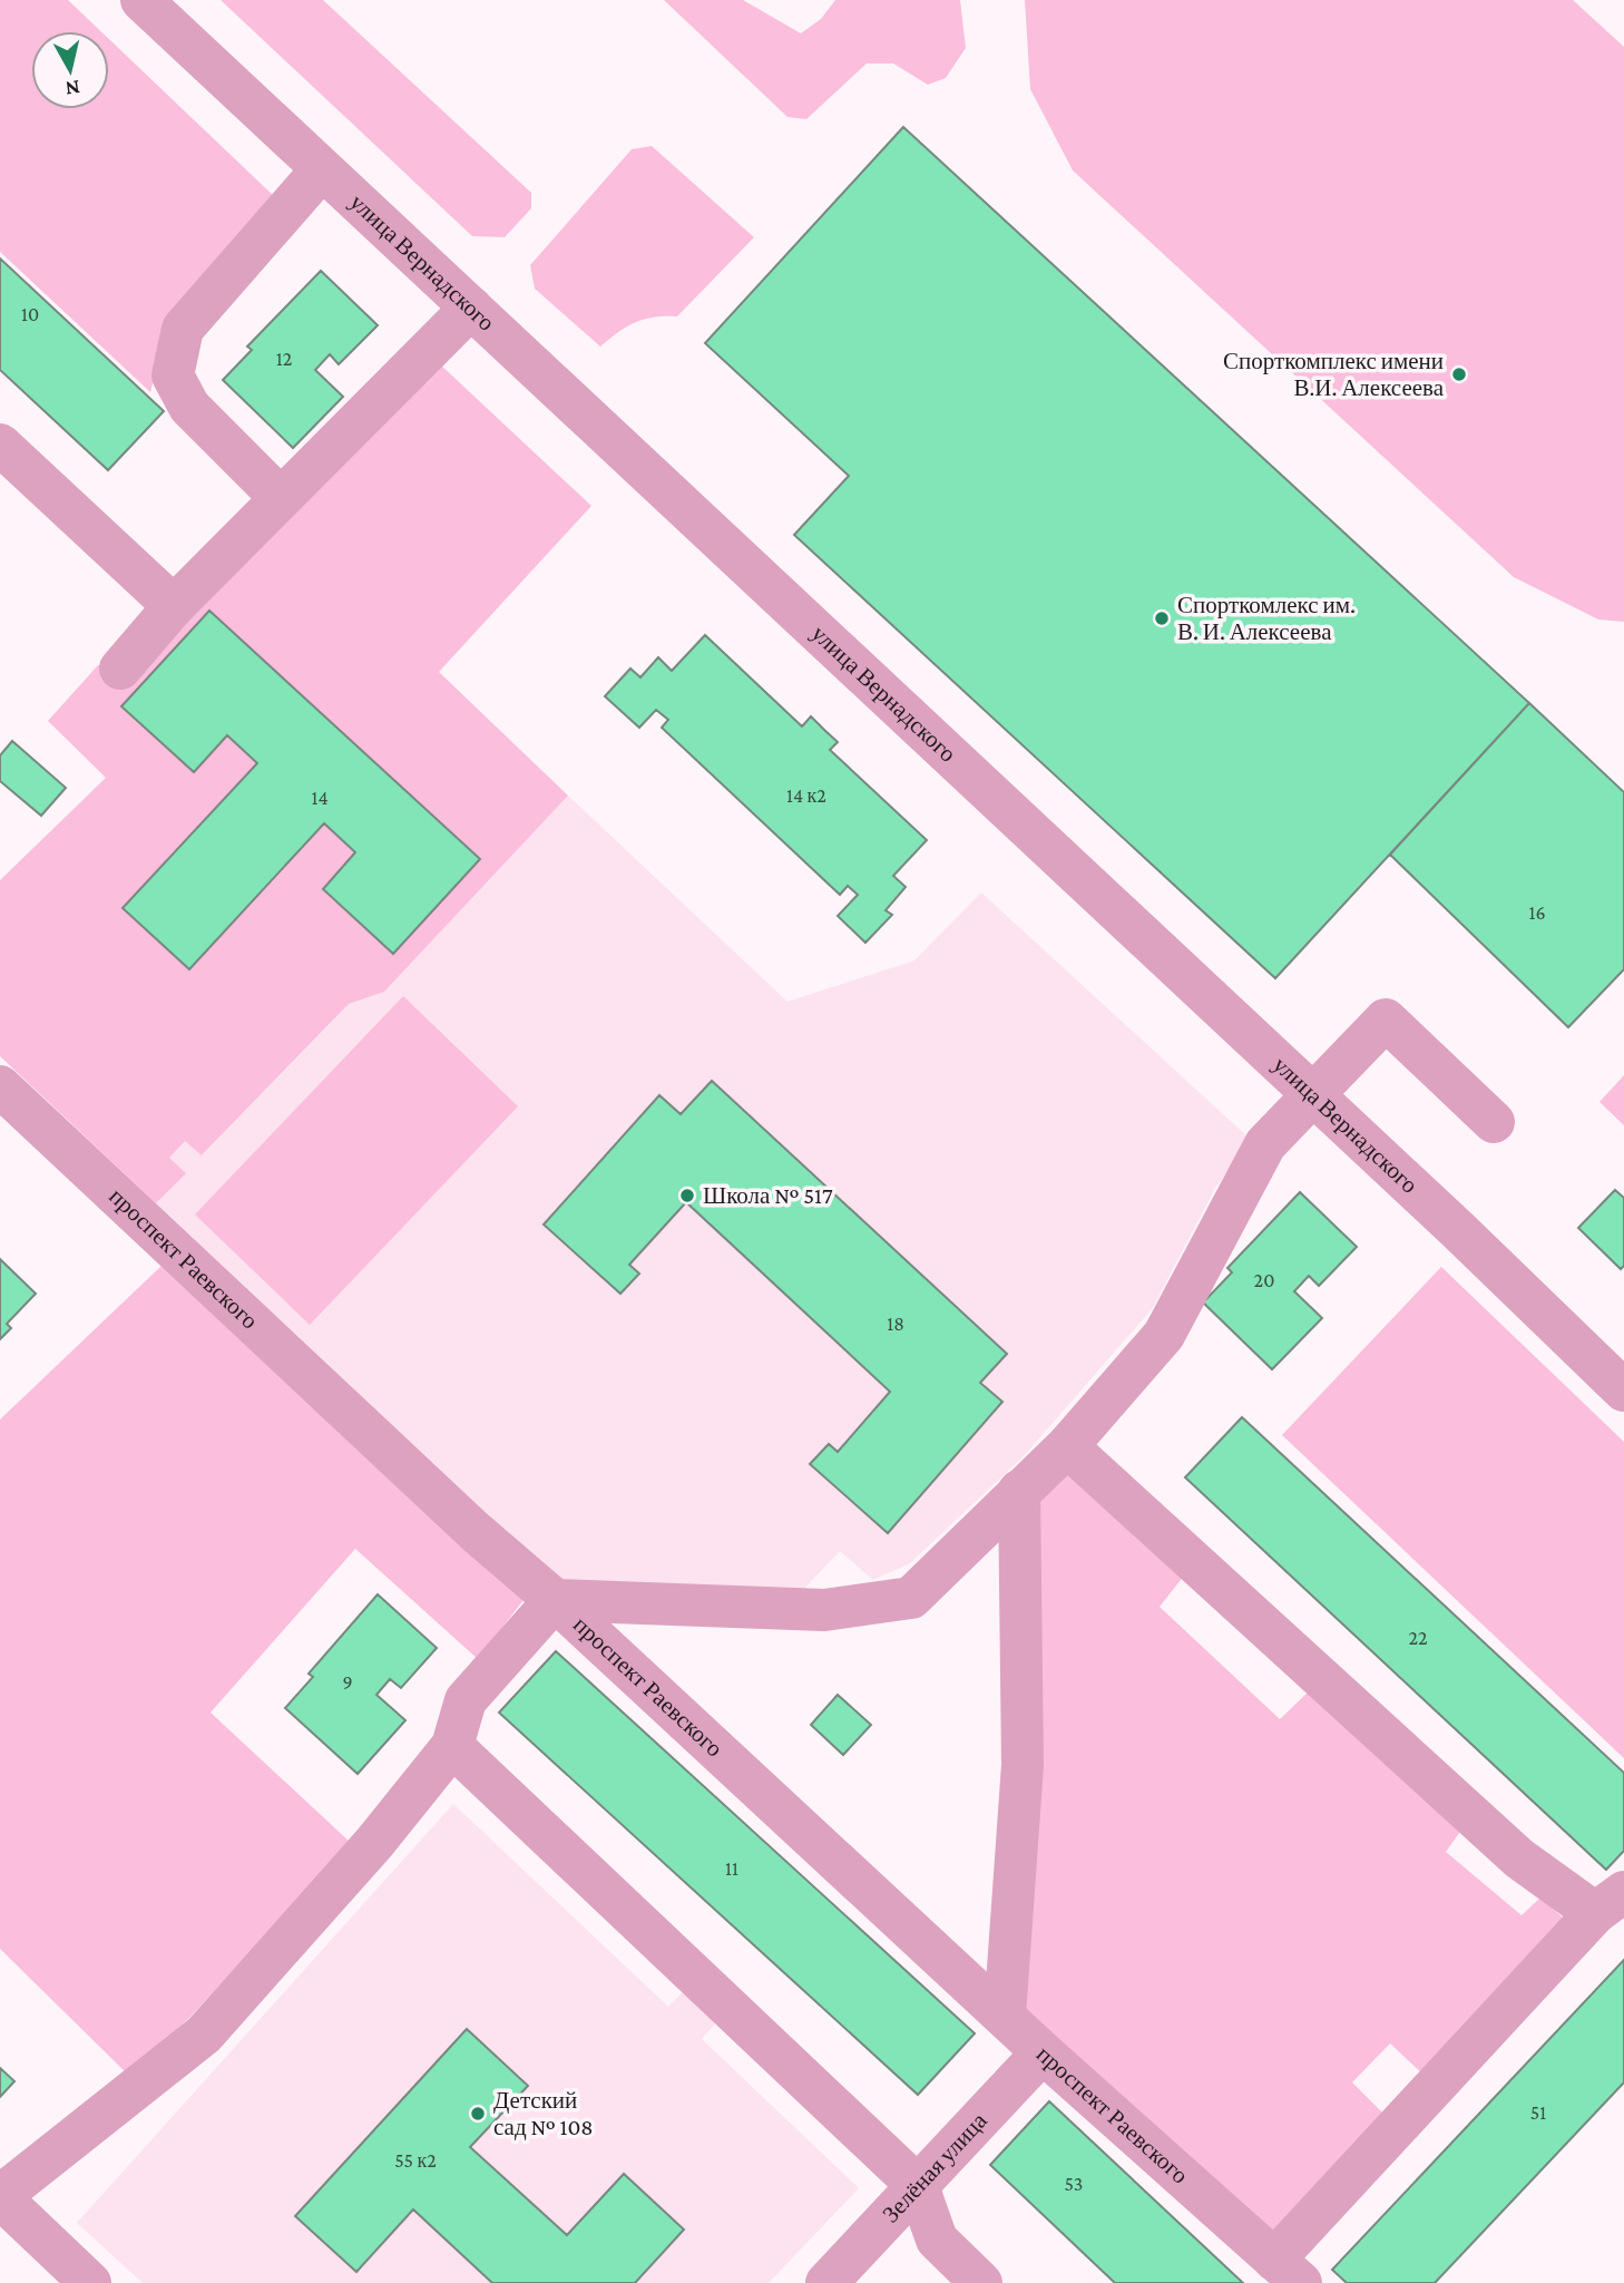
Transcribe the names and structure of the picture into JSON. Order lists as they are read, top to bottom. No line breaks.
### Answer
{"streets":{"street":["улица Вернадского","проспект Раевского","Зелёная улица"]},"crossings":[["проспект Раевского","Зелёная улица"]],"places":["Спорткомплекс имени В.И. Алексеева","Спорткомлекс им. В. И. Алексеева","Школа № 517","Детский сад № 108"],"house_numbers":["10","12","14 к2","14","16","20","18","22","9","11","51","55 к2","53"],"north":"bottom"}
